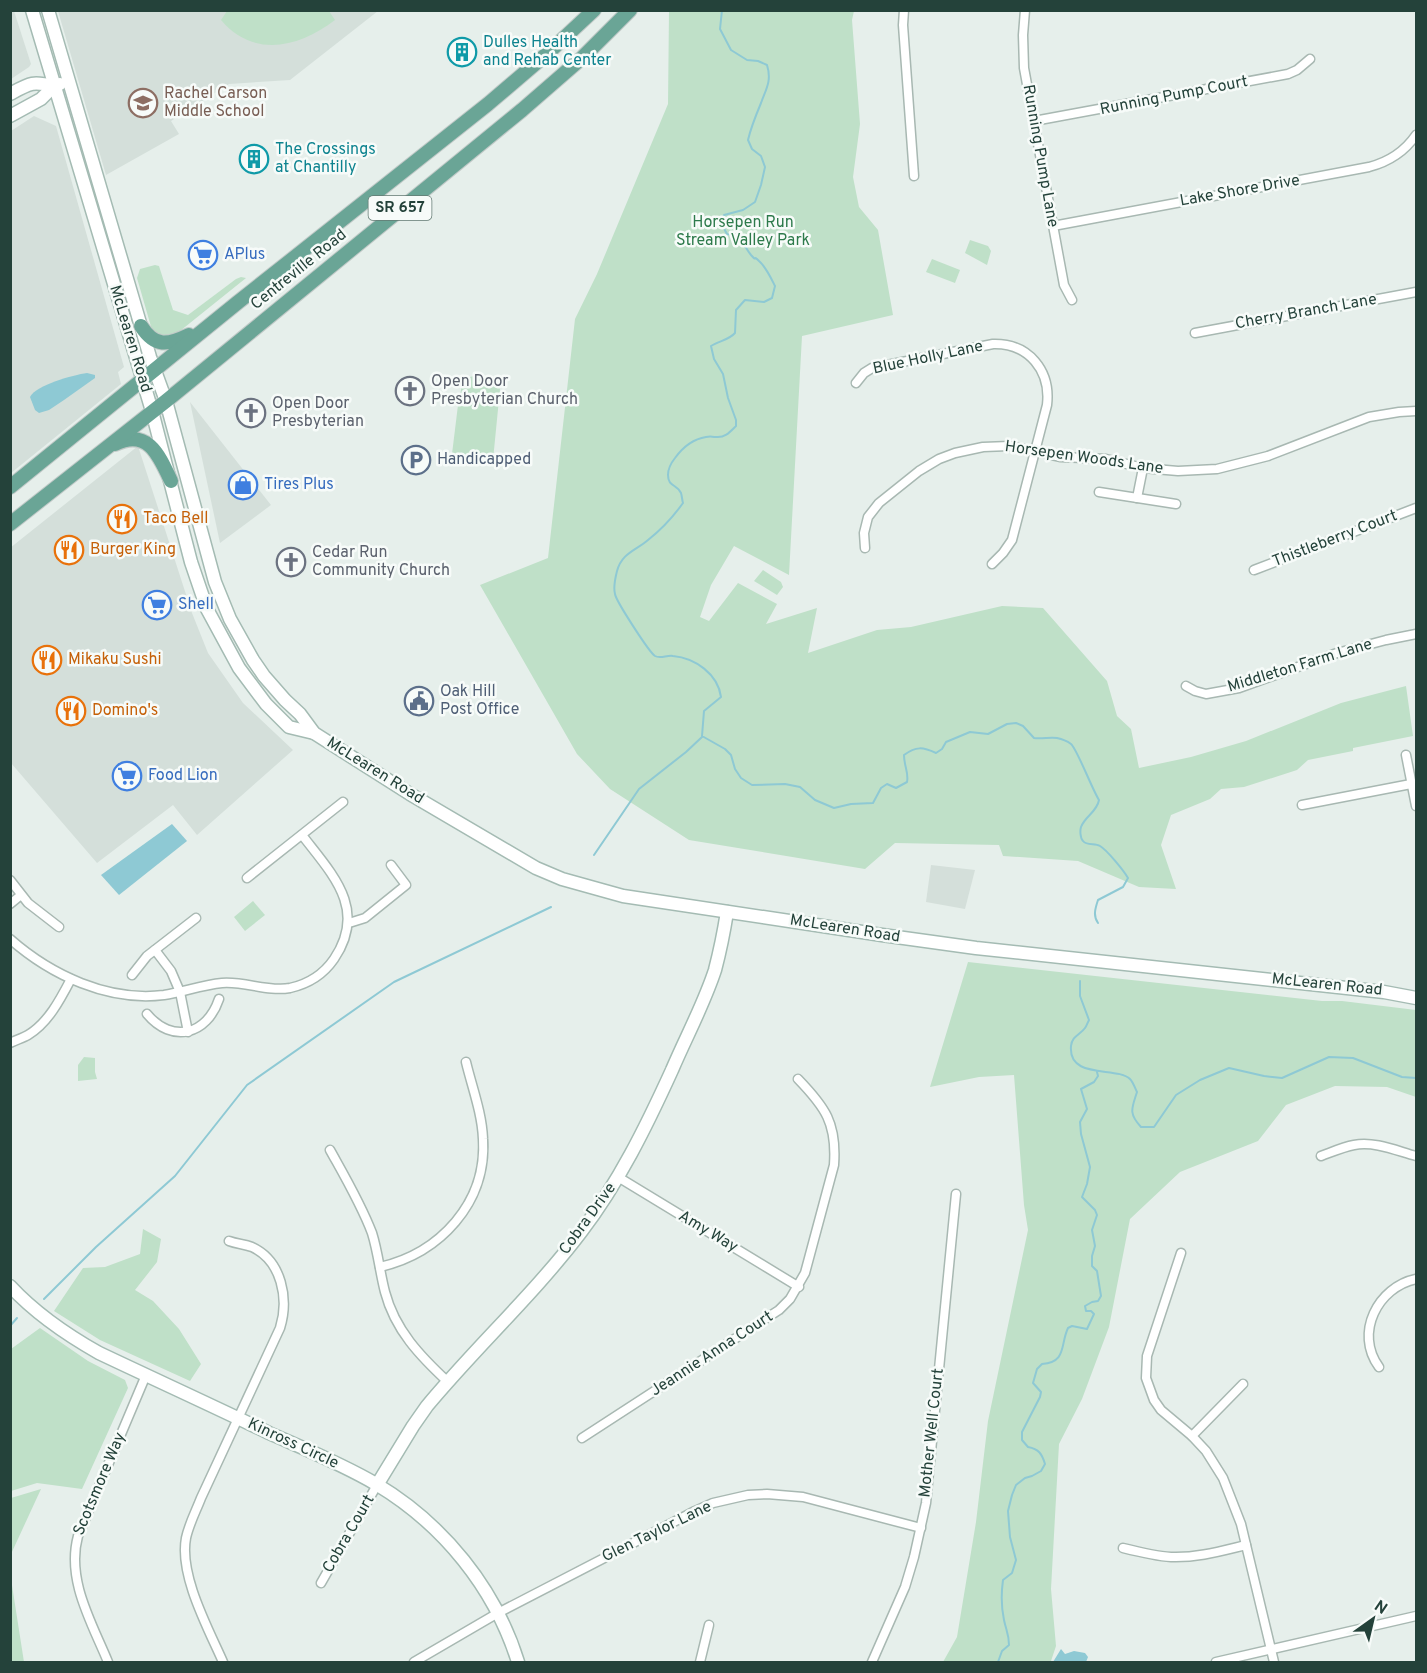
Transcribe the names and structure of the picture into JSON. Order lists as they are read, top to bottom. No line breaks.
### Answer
{"streets":{"main road":["SR 657","Centreville Road","McLearen Road","Cobra Drive","Kinross Circle"],"street":["Running Pump Court","Running Pump Lane","Lake Shore Drive","Cherry Branch Lane","Blue Holly Lane","Horsepen Woods Lane","Thistleberry Court","Middleton Farm Lane","Amy Way","Jeannie Anna Court","Mother Well Court","Scotsmore Way","Glen Taylor Lane","Cobra Court"]},"crossings":[["Running Pump Court","Running Pump Lane"],["Running Pump Lane","Lake Shore Drive"],["Centreville Road","McLearen Road"],["McLearen Road","Cobra Drive"],["Blue Holly Lane","Horsepen Woods Lane"],["Cobra Drive","Amy Way"],["Cobra Drive","Kinross Circle"],["Cobra Drive","Cobra Court"],["Amy Way","Jeannie Anna Court"],["Mother Well Court","Glen Taylor Lane"],["Kinross Circle","Scotsmore Way"],["Kinross Circle","Glen Taylor Lane"],["Kinross Circle","Cobra Court"]],"parks":["Horsepen Run Stream Valley Park"],"places":{"building":["Dulles Health and Rehab Center","The Crossings at Chantilly"],"school or university":["Rachel Carson Middle School"],"supermarket":["APlus","Shell","Food Lion"],"church":["Open Door Presbyterian Church","Open Door Presbyterian","Cedar Run Community Church"],"parking":["Handicapped"],"shop":["Tires Plus"],"restaurant":["Taco Bell","Burger King","Mikaku Sushi","Domino's"],"public building":["Oak Hill Post Office"]},"north":"top right"}
